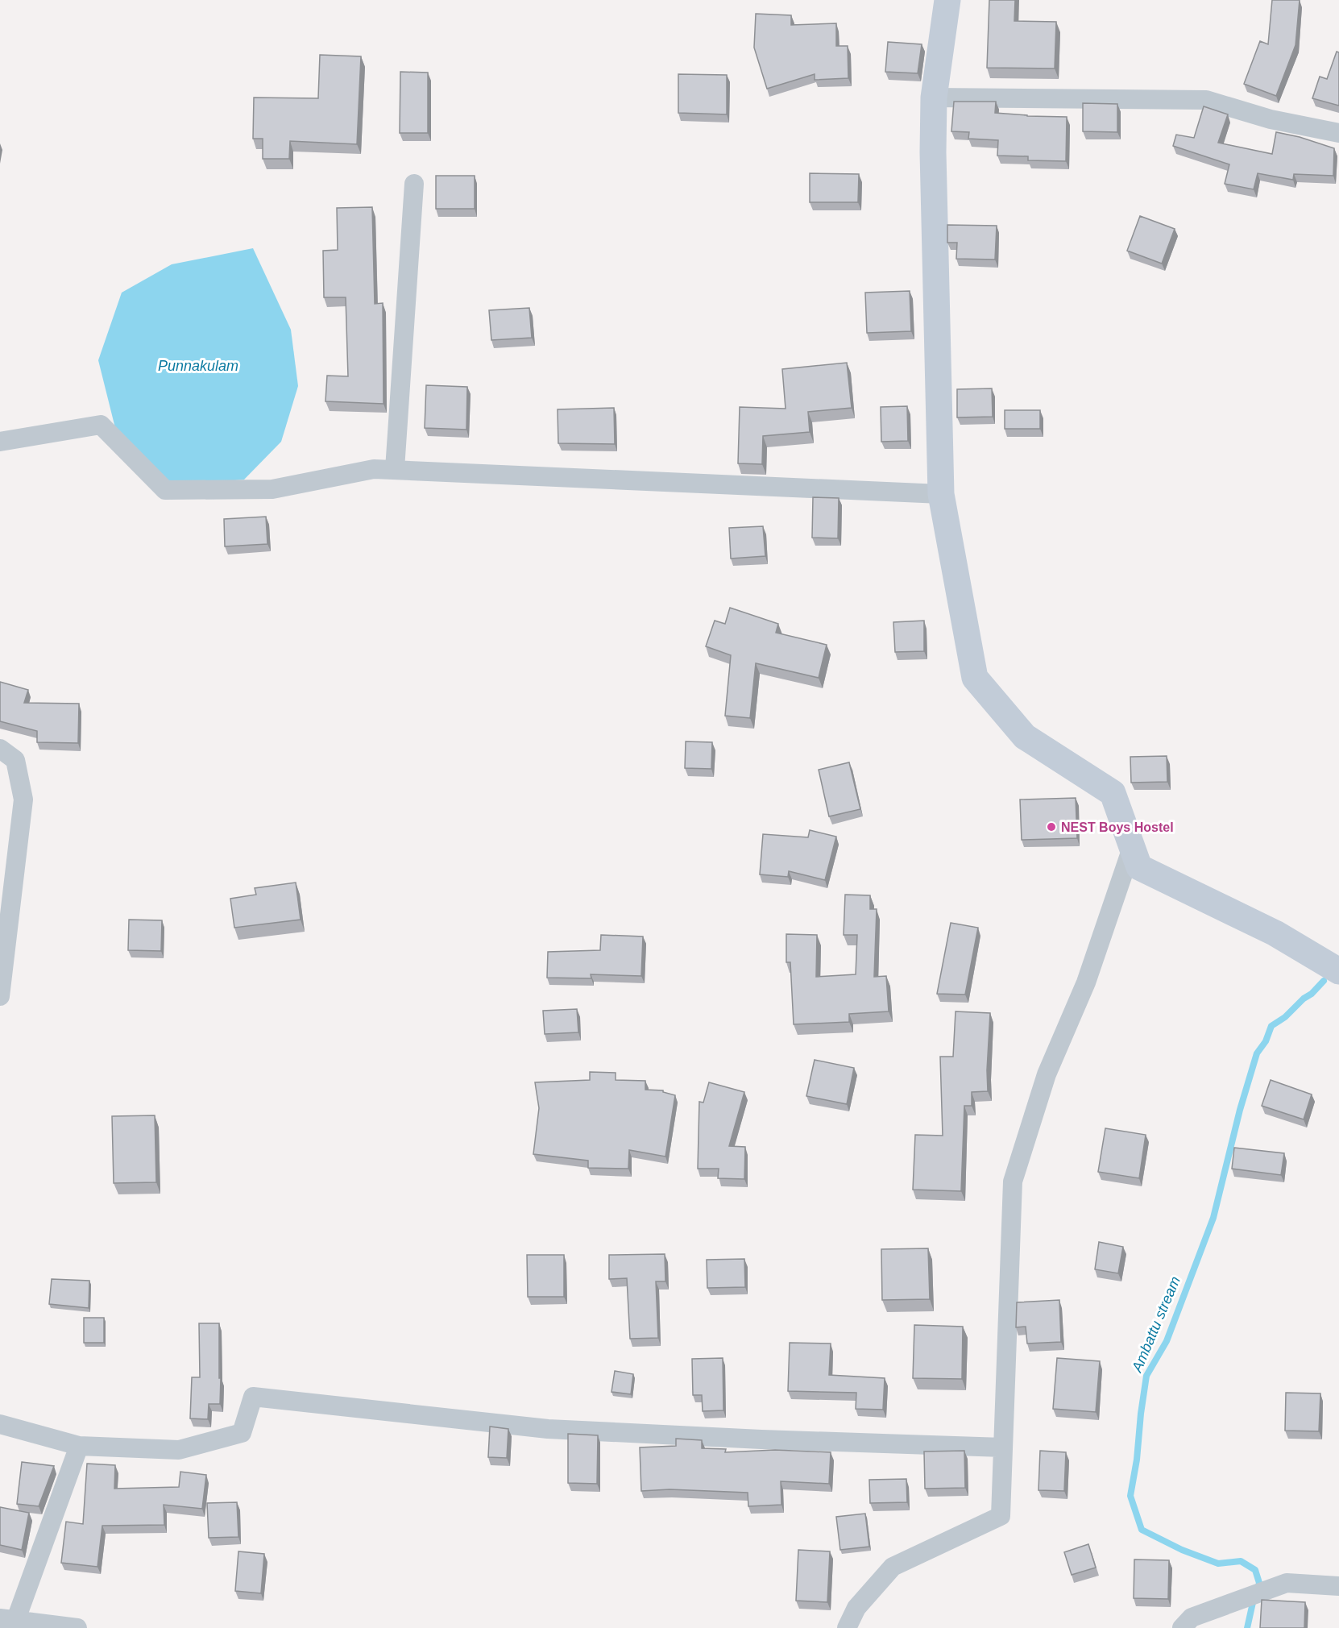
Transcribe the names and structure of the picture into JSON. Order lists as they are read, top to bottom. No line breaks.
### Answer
{"water":["Punnakulam","Ambattu stream"],"places":["NEST Boys Hostel"]}
